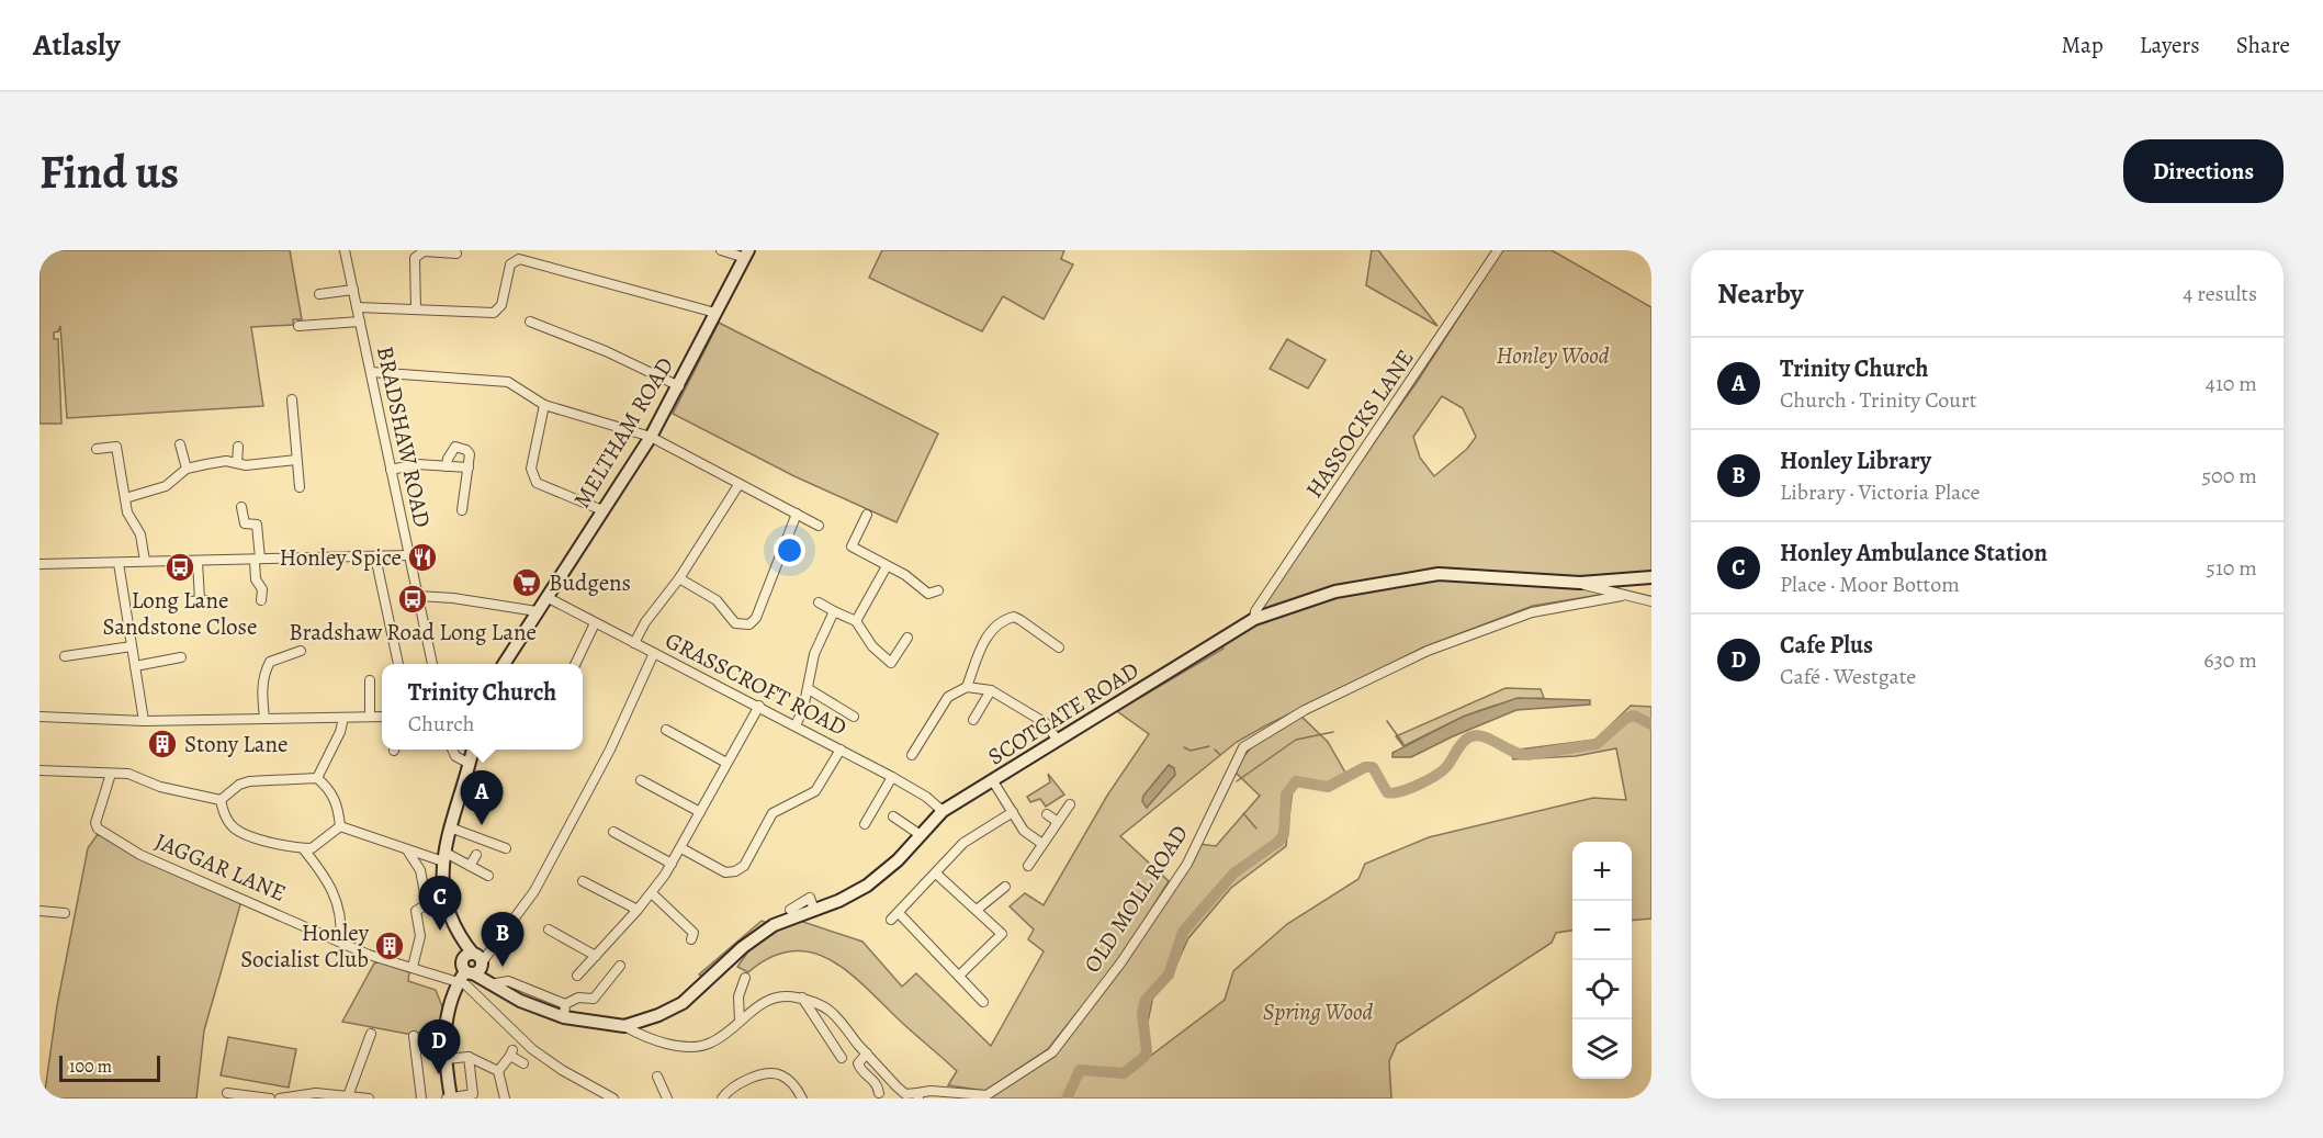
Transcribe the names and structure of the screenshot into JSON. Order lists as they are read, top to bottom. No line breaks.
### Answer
{"streets":{"street":["HASSOCKS LANE","MELTHAM ROAD","BRADSHAW ROAD","GRASSCROFT ROAD","SCOTGATE ROAD","JAGGAR LANE","OLD MOLL ROAD"]},"crossings":[["HASSOCKS LANE","SCOTGATE ROAD"],["MELTHAM ROAD","GRASSCROFT ROAD"],["GRASSCROFT ROAD","SCOTGATE ROAD"]],"parks":["Honley Wood","Spring Wood"],"places":{"restaurant":["Honley Spice"],"bus stop":["Long Lane Sandstone Close","Bradshaw Road Long Lane"],"supermarket":["Budgens"],"building":["Stony Lane","Honley Socialist Club"]},"scale_bar":"100 m","page":{"header":"Atlasly","nav":["Map","Layers","Share"],"buttons":"Directions","title":"Find us","heading":["Nearby","4 results"],"list":[{"mark":"A","name":"Trinity Church","note":"Church · Trinity Court","value":"410 m"},{"mark":"B","name":"Honley Library","note":"Library · Victoria Place","value":"500 m"},{"mark":"C","name":"Honley Ambulance Station","note":"Place · Moor Bottom","value":"510 m"},{"mark":"D","name":"Cafe Plus","note":"Café · Westgate","value":"630 m"}],"popup":["Trinity Church","Church"],"pins":["A","C","B","D"],"map_buttons":["+","−"],"scale":"100 m"}}
